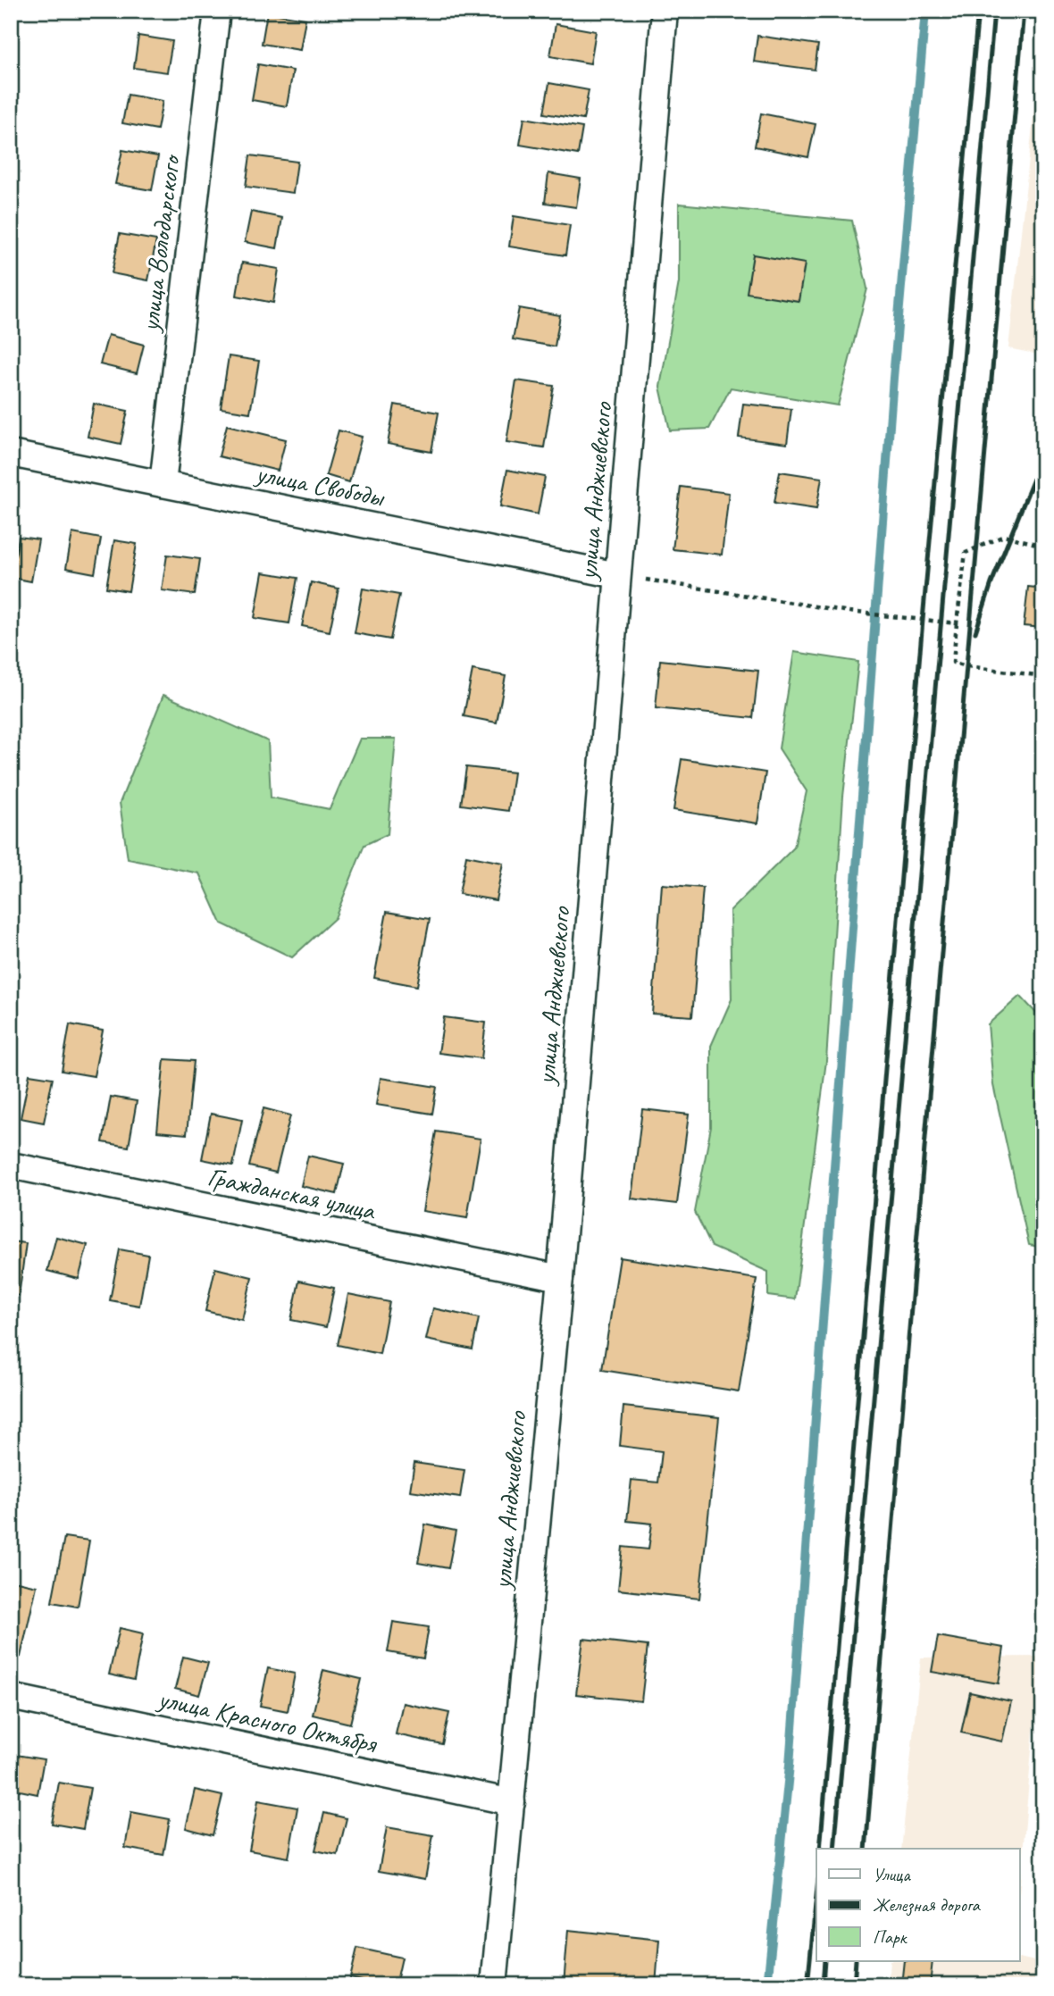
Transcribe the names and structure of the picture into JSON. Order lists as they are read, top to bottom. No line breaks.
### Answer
{"streets":{"street":["улица Володарского","улица Свободы","улица Анджиевского","Гражданская улица","улица Красного Октября"]},"crossings":[["улица Володарского","улица Свободы"],["улица Свободы","улица Анджиевского"],["улица Анджиевского","Гражданская улица"],["улица Анджиевского","улица Красного Октября"]],"legend":["Улица","Железная дорога","Парк"]}
